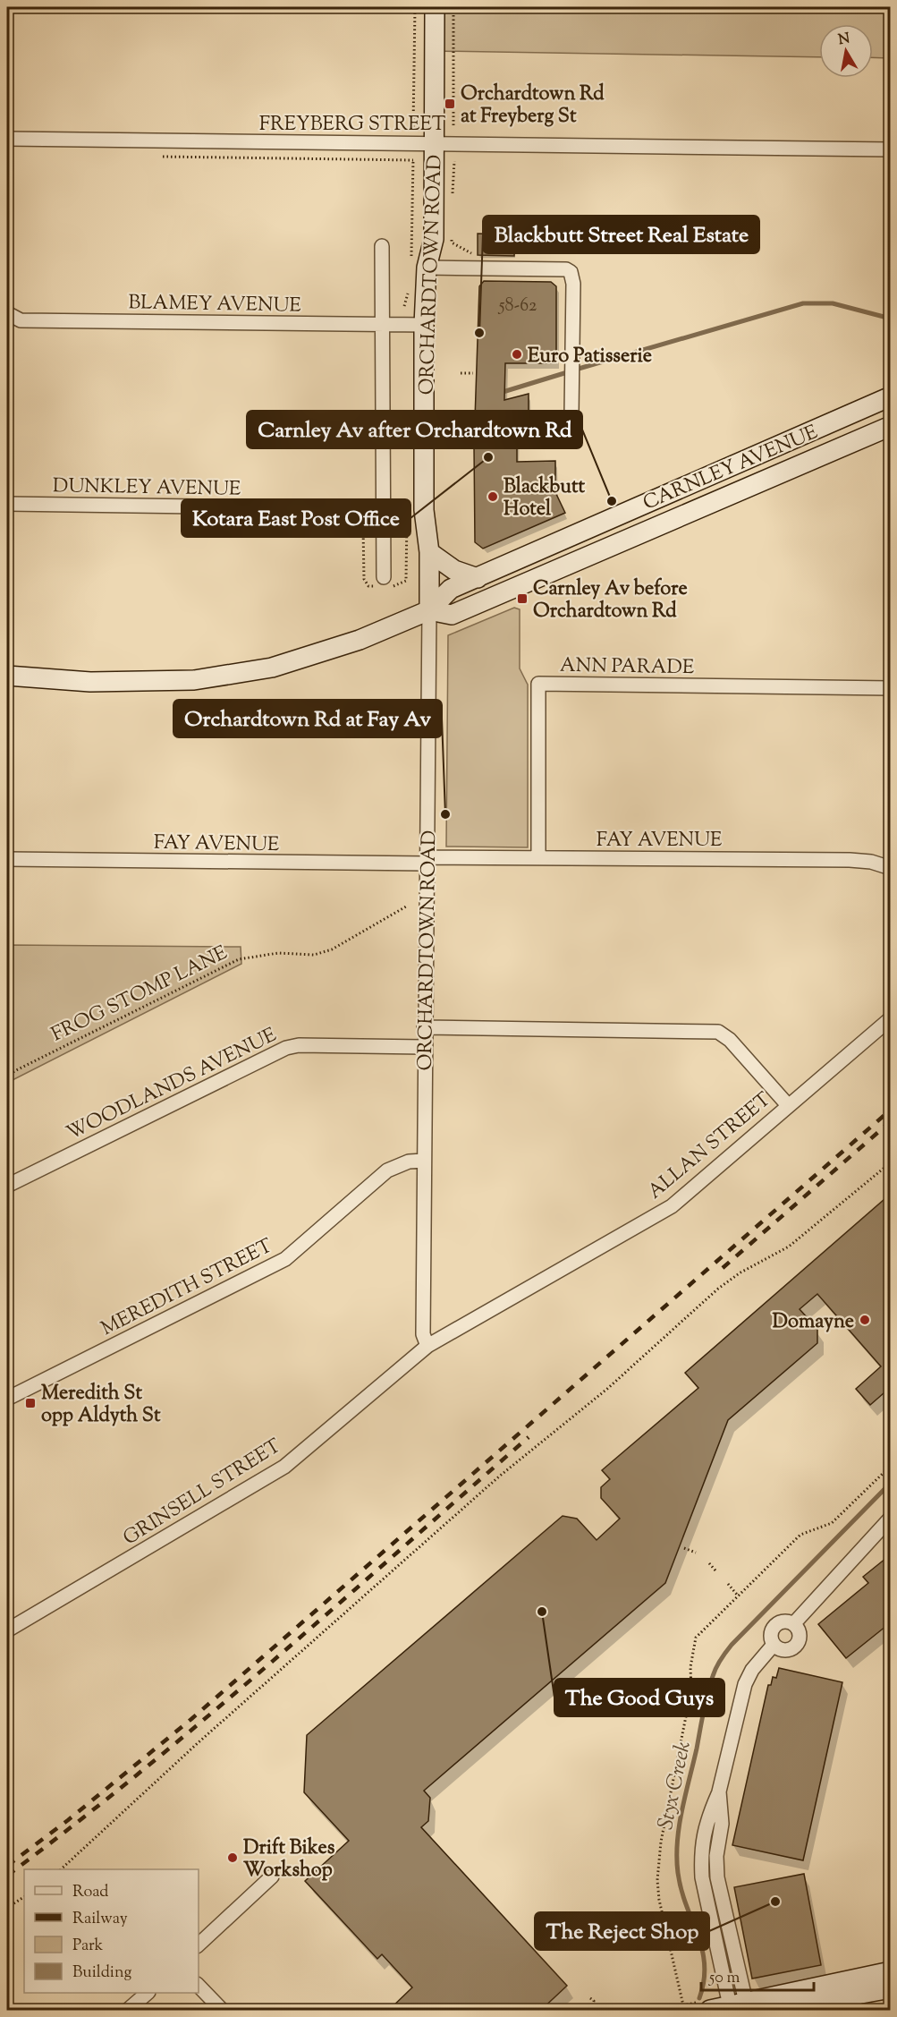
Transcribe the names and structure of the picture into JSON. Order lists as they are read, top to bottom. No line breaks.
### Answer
{"streets":{"main road":["ORCHARDTOWN ROAD","CARNLEY AVENUE"],"street":["FREYBERG STREET","BLAMEY AVENUE","DUNKLEY AVENUE","ANN PARADE","FAY AVENUE","WOODLANDS AVENUE","ALLAN STREET","MEREDITH STREET","GRINSELL STREET"],"path":["FROG STOMP LANE"]},"crossings":[["FREYBERG STREET","ORCHARDTOWN ROAD"],["ORCHARDTOWN ROAD","BLAMEY AVENUE"],["ORCHARDTOWN ROAD","CARNLEY AVENUE"],["ORCHARDTOWN ROAD","FAY AVENUE"],["ORCHARDTOWN ROAD","WOODLANDS AVENUE"],["ORCHARDTOWN ROAD","ALLAN STREET"],["ORCHARDTOWN ROAD","MEREDITH STREET"],["ORCHARDTOWN ROAD","GRINSELL STREET"],["ANN PARADE","FAY AVENUE"],["ALLAN STREET","GRINSELL STREET"]],"water":["Styx Creek"],"places":{"transit":["Orchardtown Rd at Freyberg St","Carnley Av before Orchardtown Rd","Meredith St opp Aldyth St"],"other":["Blackbutt Street Real Estate","Euro Patisserie","Kotara East Post Office","Blackbutt Hotel","Carnley Av after Orchardtown Rd","Orchardtown Rd at Fay Av","Domayne","The Good Guys","Drift Bikes Workshop","The Reject Shop"]},"house_numbers":["58-62"],"legend":["Road","Railway","Park","Building"],"scale_bar":"50 m","north":"top"}
